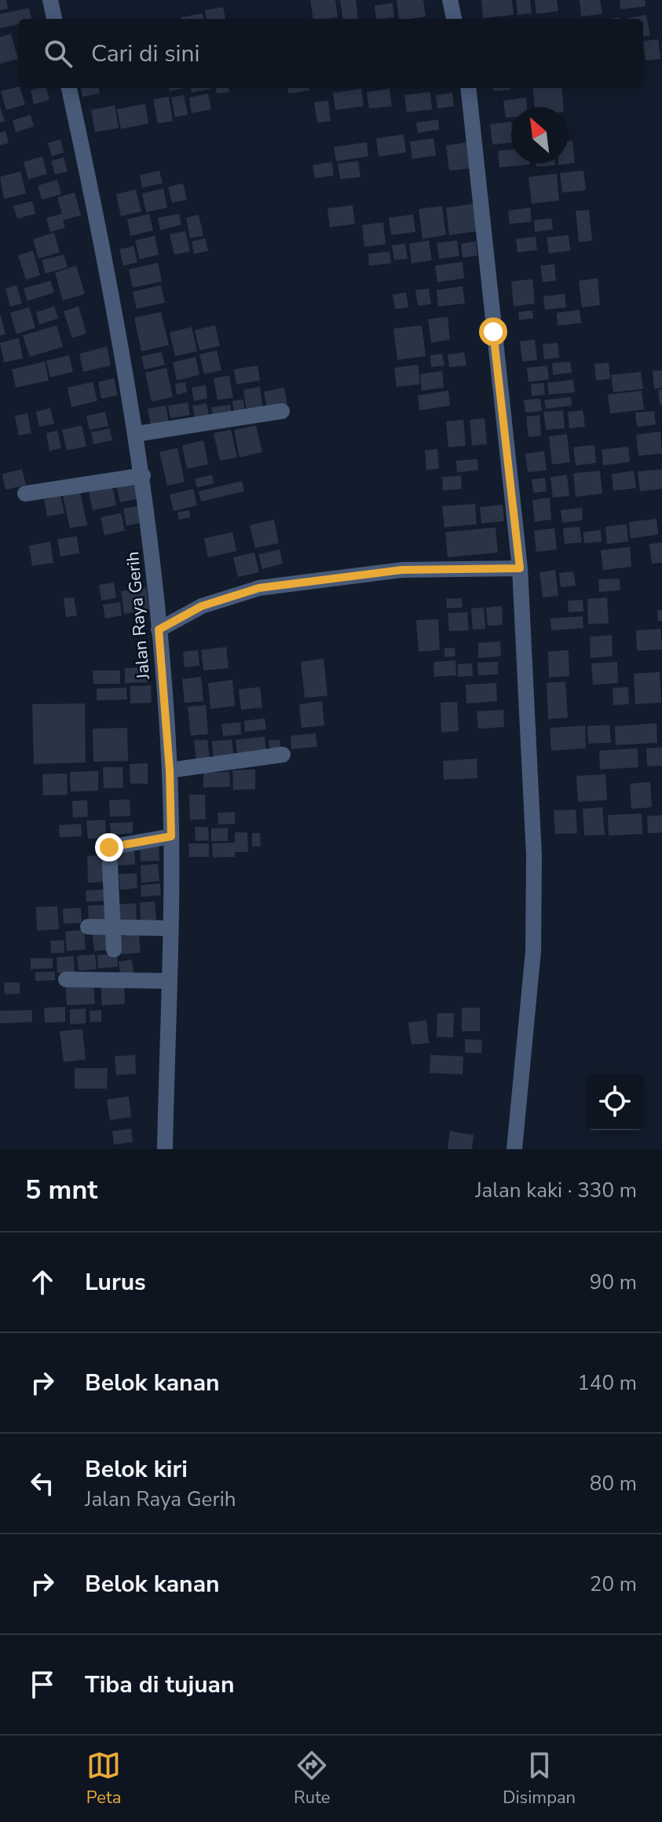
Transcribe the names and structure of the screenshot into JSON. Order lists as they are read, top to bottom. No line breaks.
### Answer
{"streets":{"street":["Jalan Raya Gerih"]},"north":"top left","page":{"search":"Cari di sini","heading":["5 mnt","Jalan kaki · 330 m"],"list":[["Lurus","90 m"],["Belok kanan","140 m"],["Belok kiri","Jalan Raya Gerih","80 m"],["Belok kanan","20 m"],"Tiba di tujuan"],"nav":["Peta","Rute","Disimpan"]}}
